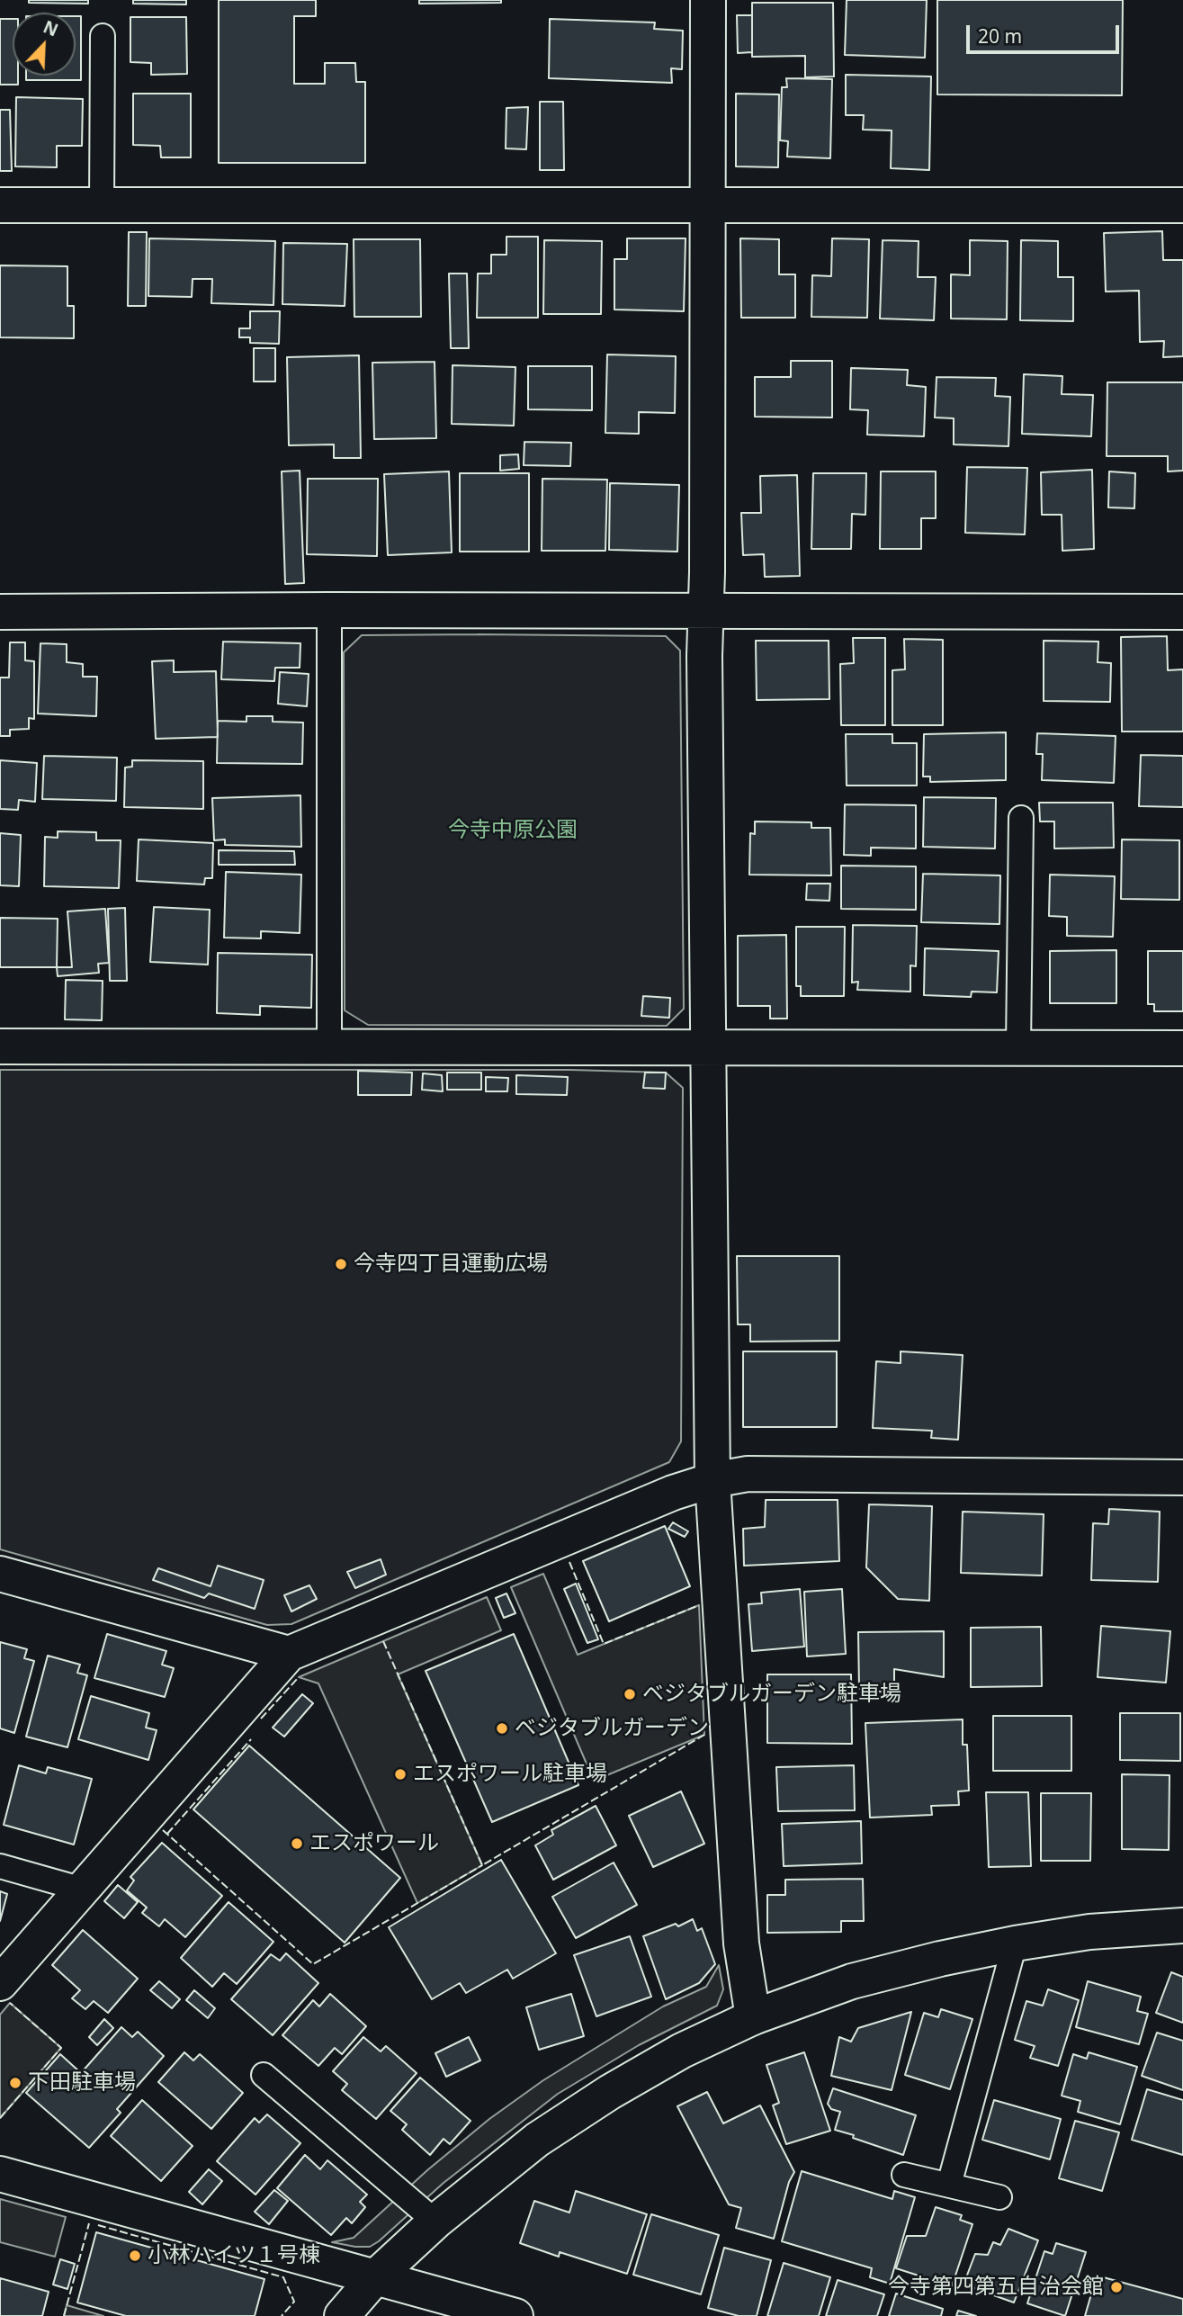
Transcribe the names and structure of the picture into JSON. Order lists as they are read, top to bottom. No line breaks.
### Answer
{"parks":["今寺中原公園"],"places":["今寺四丁目運動広場","ベジタブルガーデン駐車場","ベジタブルガーデン","エスポワール駐車場","エスポワール","下田駐車場","小林ハイツ１号棟","今寺第四第五自治会館"],"scale_bar":"20 m","north":"top right"}
